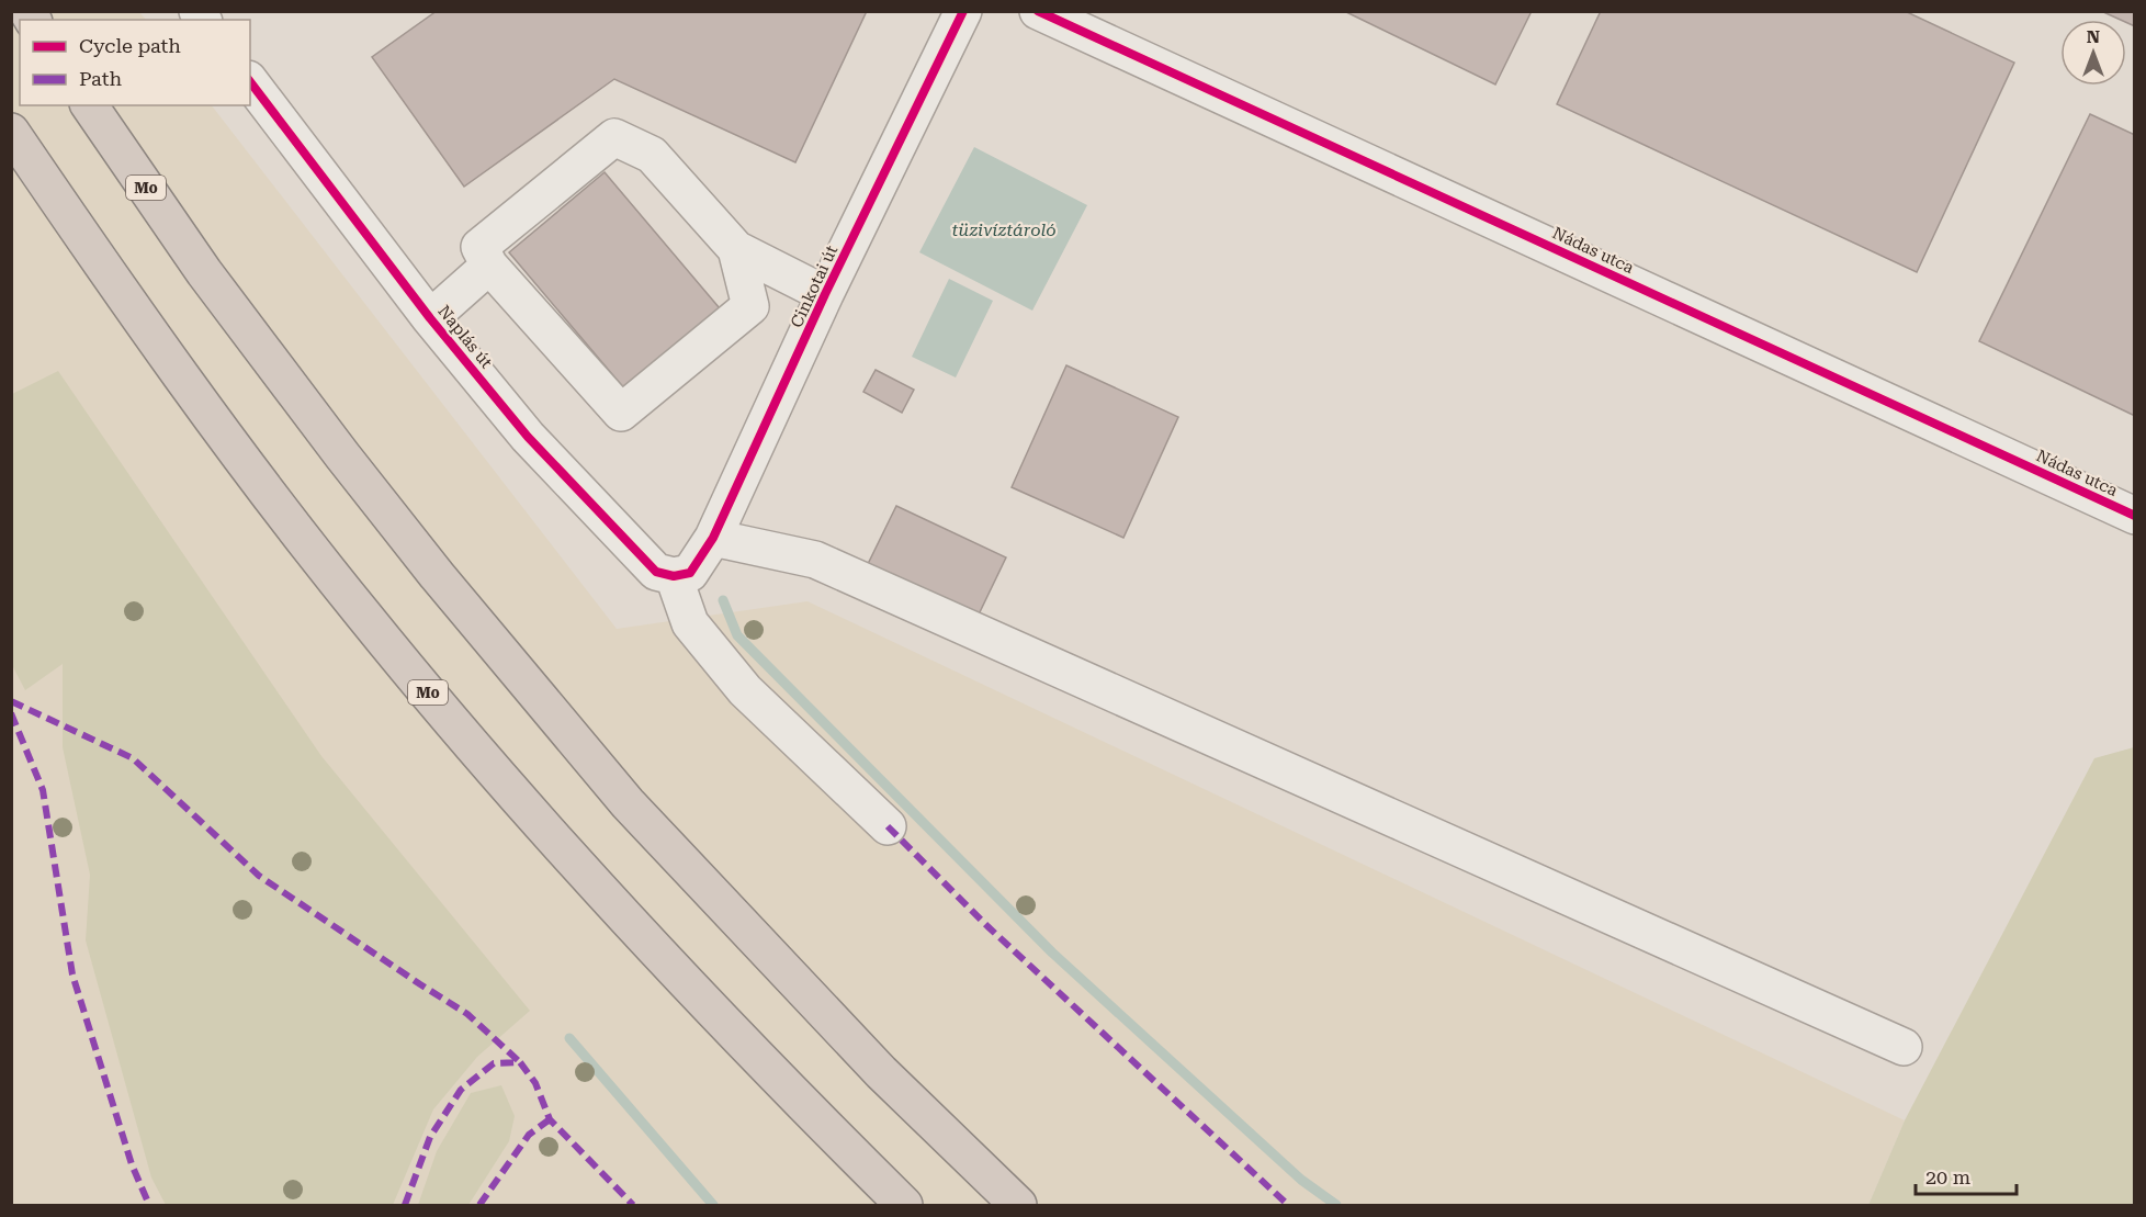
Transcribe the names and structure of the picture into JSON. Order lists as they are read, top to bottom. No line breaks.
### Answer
{"streets":{"highway":["M0"],"street":["Nádas utca","Cinkotai út","Naplás út"]},"crossings":[["Cinkotai út","Naplás út"]],"water":["tüzivíztároló"],"legend":["Cycle path","Path"],"scale_bar":"20 m","north":"top"}
